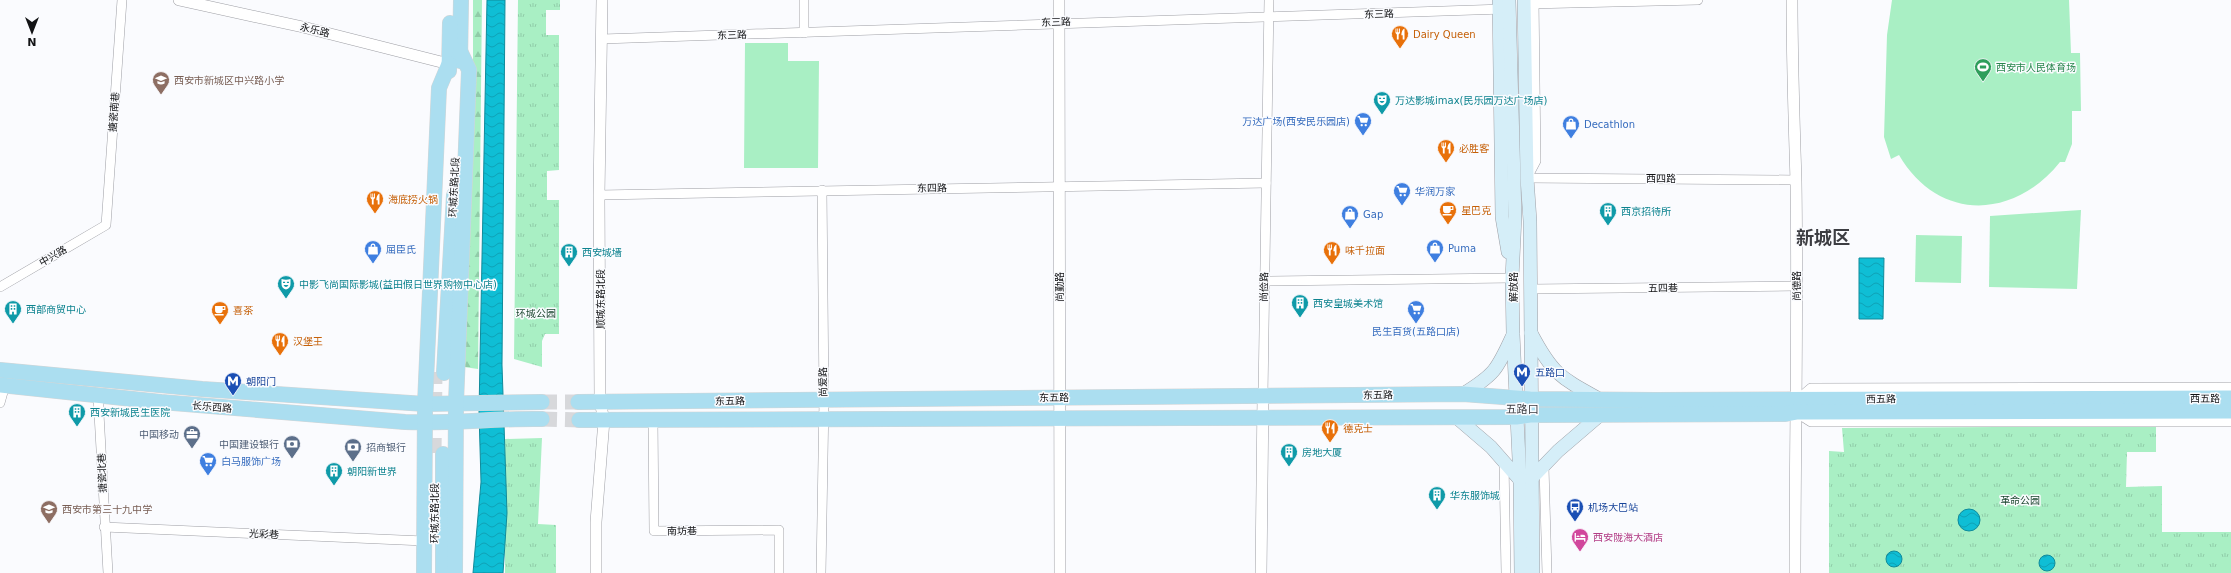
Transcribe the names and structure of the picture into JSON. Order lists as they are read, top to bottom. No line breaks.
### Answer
{"streets":{"main road":["环城东路北段","解放路","东五路","西五路","长乐西路"],"street":["东三路","永乐路","搪瓷南巷","西四路","东四路","中兴路","尚德路","尚勤路","尚俭路","五四巷","顺城东路北段","尚爱路","搪瓷北巷","南坊巷","光彩巷"]},"crossings":[["东三路","尚勤路"],["东三路","尚俭路"],["东三路","解放路"],["东三路","顺城东路北段"],["永乐路","环城东路北段"],["搪瓷南巷","中兴路"],["西四路","尚德路"],["西四路","解放路"],["东四路","尚勤路"],["东四路","尚俭路"],["东四路","顺城东路北段"],["东四路","尚爱路"],["尚德路","五四巷"],["尚德路","西五路"],["尚勤路","东五路"],["尚俭路","东五路"],["解放路","五四巷"],["解放路","东五路"],["解放路","西五路"],["顺城东路北段","东五路"],["尚爱路","东五路"],["东五路","西五路"],["东五路","南坊巷"],["长乐西路","搪瓷北巷"],["搪瓷北巷","光彩巷"]],"districts":["新城区","五路口"],"parks":["环城公园","革命公园"],"places":{"restaurant":["Dairy Queen","必胜客","海底捞火锅","味千拉面","汉堡王","德克士"],"sports":["西安市人民体育场"],"school or university":["西安市新城区中兴路小学","西安市第三十九中学"],"theatre":["万达影城imax(民乐园万达广场店)","中影飞尚国际影城(益田假日世界购物中心店)"],"supermarket":["万达广场(西安民乐园店)","华润万家","民生百货(五路口店)","白马服饰广场"],"shop":["Decathlon","Gap","Puma","屈臣氏"],"cafe":["星巴克","喜茶"],"building":["西京招待所","西安城墙","西安皇城美术馆","西部商贸中心","西安新城民生医院","房地大厦","朝阳新世界","华东服饰城"],"metro station":["五路口","朝阳门"],"office":["中国移动"],"bank":["中国建设银行","招商银行"],"bus stop":["机场大巴站"],"hotel":["西安陇海大酒店"]},"north":"bottom"}
